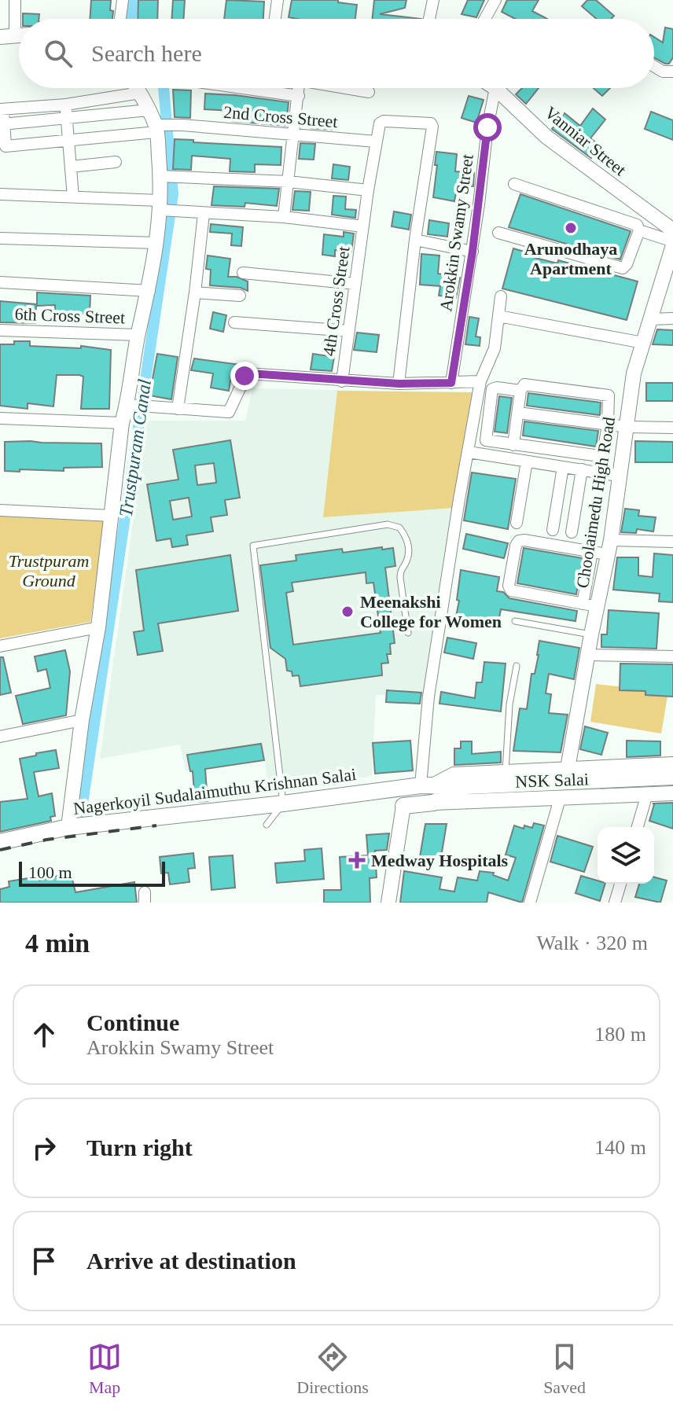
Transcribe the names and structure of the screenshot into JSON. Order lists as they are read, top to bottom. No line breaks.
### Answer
{"streets":{"main road":["Nagerkoyil Sudalaimuthu Krishnan Salai"],"street":["2nd Cross Street","Vanniar Street","Arokkin Swamy Street","4th Cross Street","6th Cross Street","Choolaimedu High Road","NSK Salai"]},"crossings":[["2nd Cross Street","4th Cross Street"],["Vanniar Street","Arokkin Swamy Street"]],"water":["Trustpuram Canal"],"parks":["Trustpuram Ground"],"places":{"other":["Arunodhaya Apartment","Meenakshi College for Women"],"health":["Medway Hospitals"]},"scale_bar":"100 m","page":{"search":"Search here","scale":"100 m","heading":["4 min","Walk · 320 m"],"list":[["Continue","Arokkin Swamy Street","180 m"],["Turn right","140 m"],"Arrive at destination"],"nav":["Map","Directions","Saved"]}}
